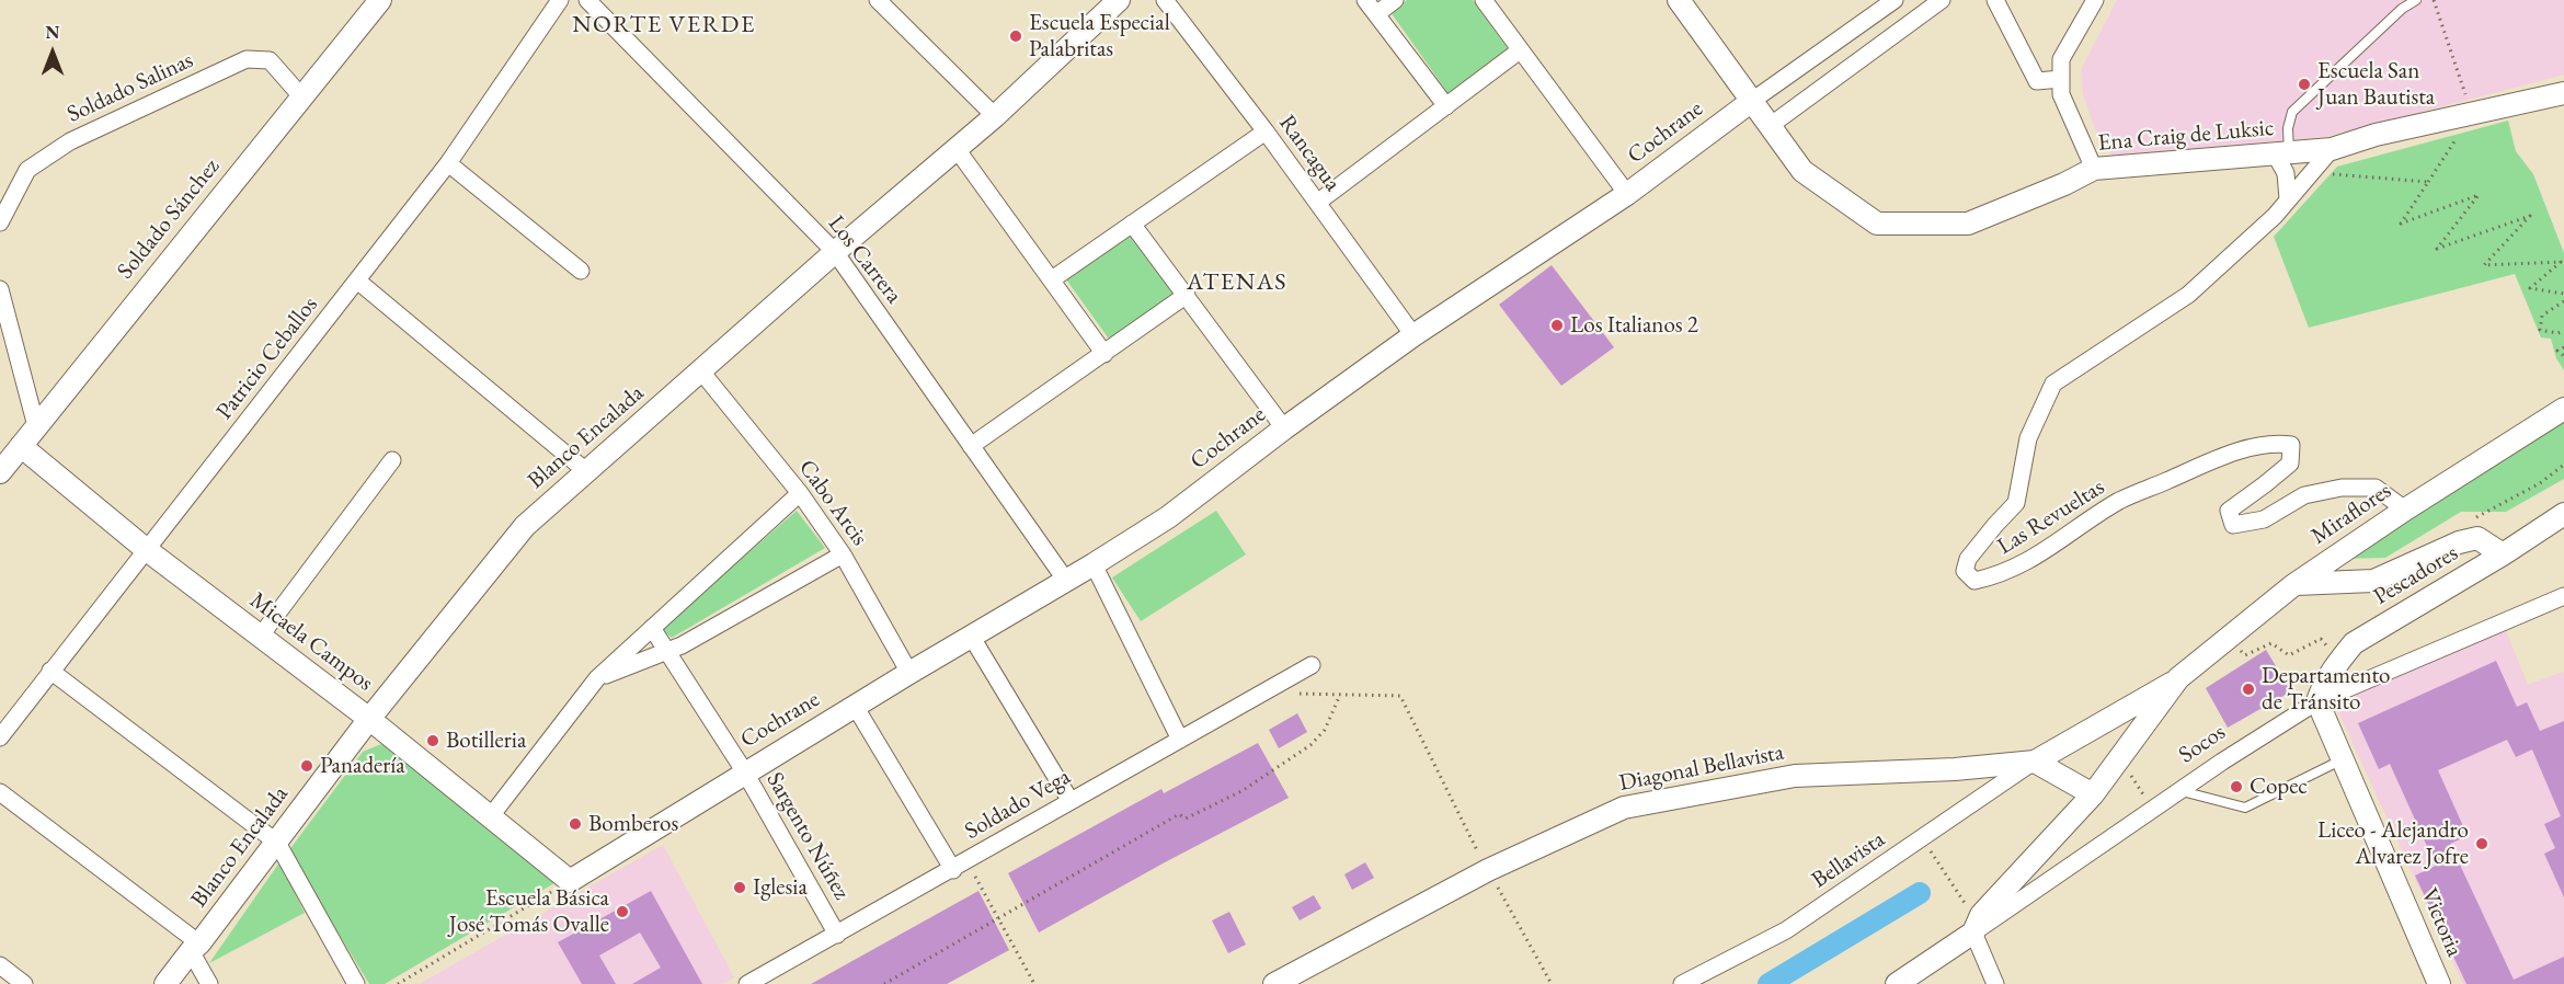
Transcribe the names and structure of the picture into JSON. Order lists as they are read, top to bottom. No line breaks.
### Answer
{"streets":{"street":["Soldado Salinas","Cochrane","Ena Craig de Luksic","Rancagua","Soldado Sánchez","Los Carrera","Patricio Ceballos","Blanco Encalada","Cabo Arcis","Miraflores","Las Revueltas","Pescadores","Micaela Campos","Socos","Diagonal Bellavista","Soldado Vega","Sargento Núñez","Bellavista","Victoria"]},"crossings":[["Soldado Salinas","Soldado Sánchez"],["Cochrane","Ena Craig de Luksic"],["Cochrane","Rancagua"],["Cochrane","Los Carrera"],["Cochrane","Cabo Arcis"],["Cochrane","Micaela Campos"],["Cochrane","Sargento Núñez"],["Ena Craig de Luksic","Las Revueltas"],["Soldado Sánchez","Micaela Campos"],["Los Carrera","Blanco Encalada"],["Patricio Ceballos","Micaela Campos"],["Blanco Encalada","Cabo Arcis"],["Blanco Encalada","Micaela Campos"],["Miraflores","Las Revueltas"],["Miraflores","Socos"],["Miraflores","Diagonal Bellavista"],["Miraflores","Bellavista"],["Pescadores","Socos"],["Pescadores","Victoria"],["Socos","Victoria"],["Diagonal Bellavista","Bellavista"],["Soldado Vega","Sargento Núñez"]],"districts":["NORTE VERDE","ATENAS"],"places":["Escuela Especial Palabritas","Escuela San Juan Bautista","Los Italianos 2","Departamento de Tránsito","Botilleria","Panadería","Copec","Bomberos","Liceo - Alejandro Alvarez Jofre","Iglesia","Escuela Básica José Tomás Ovalle"],"north":"top"}
